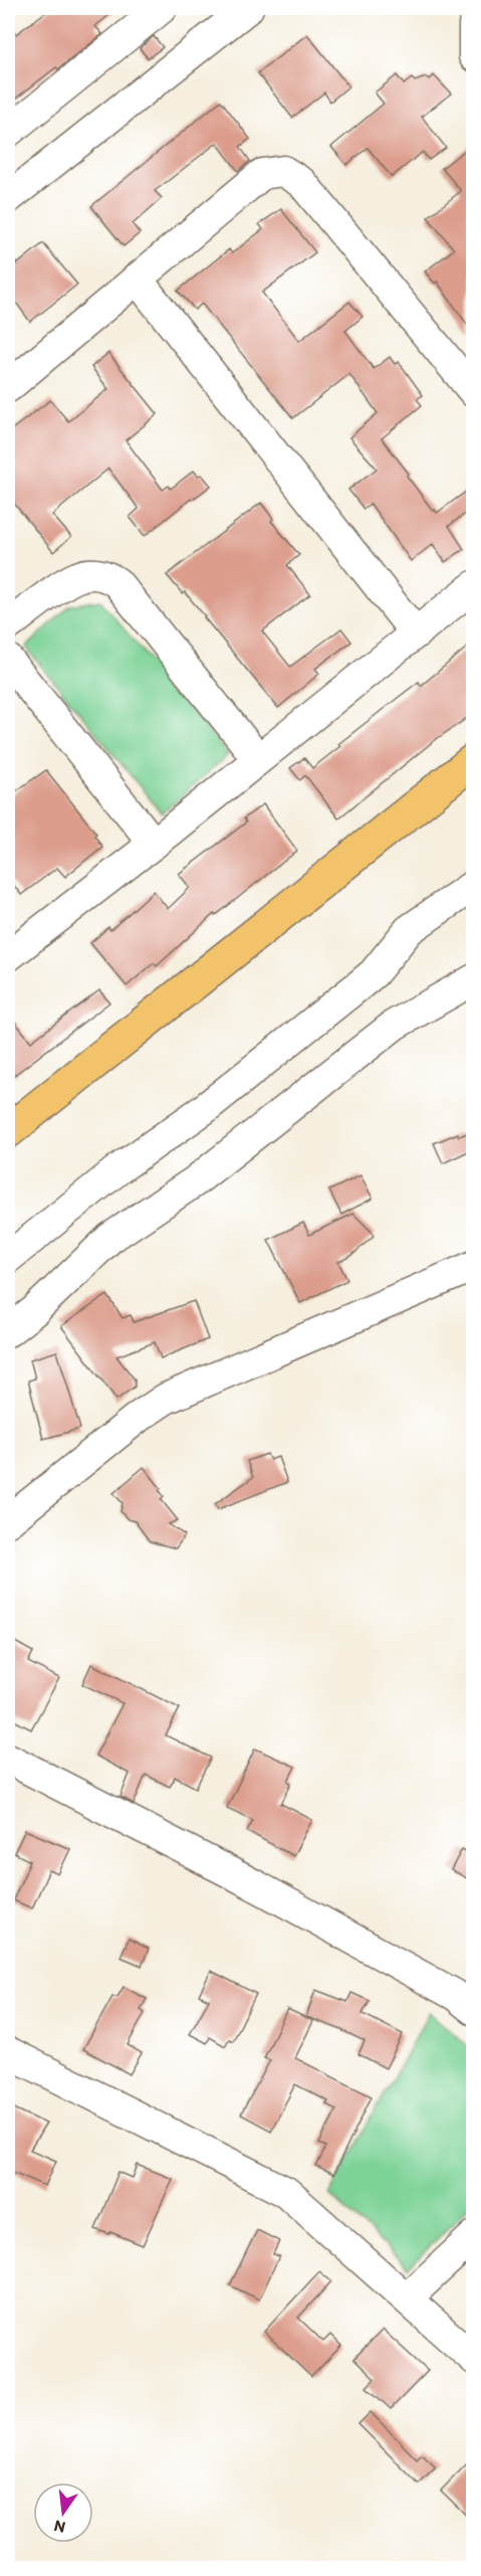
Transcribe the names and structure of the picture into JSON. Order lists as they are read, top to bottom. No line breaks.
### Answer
{"north":"bottom"}
